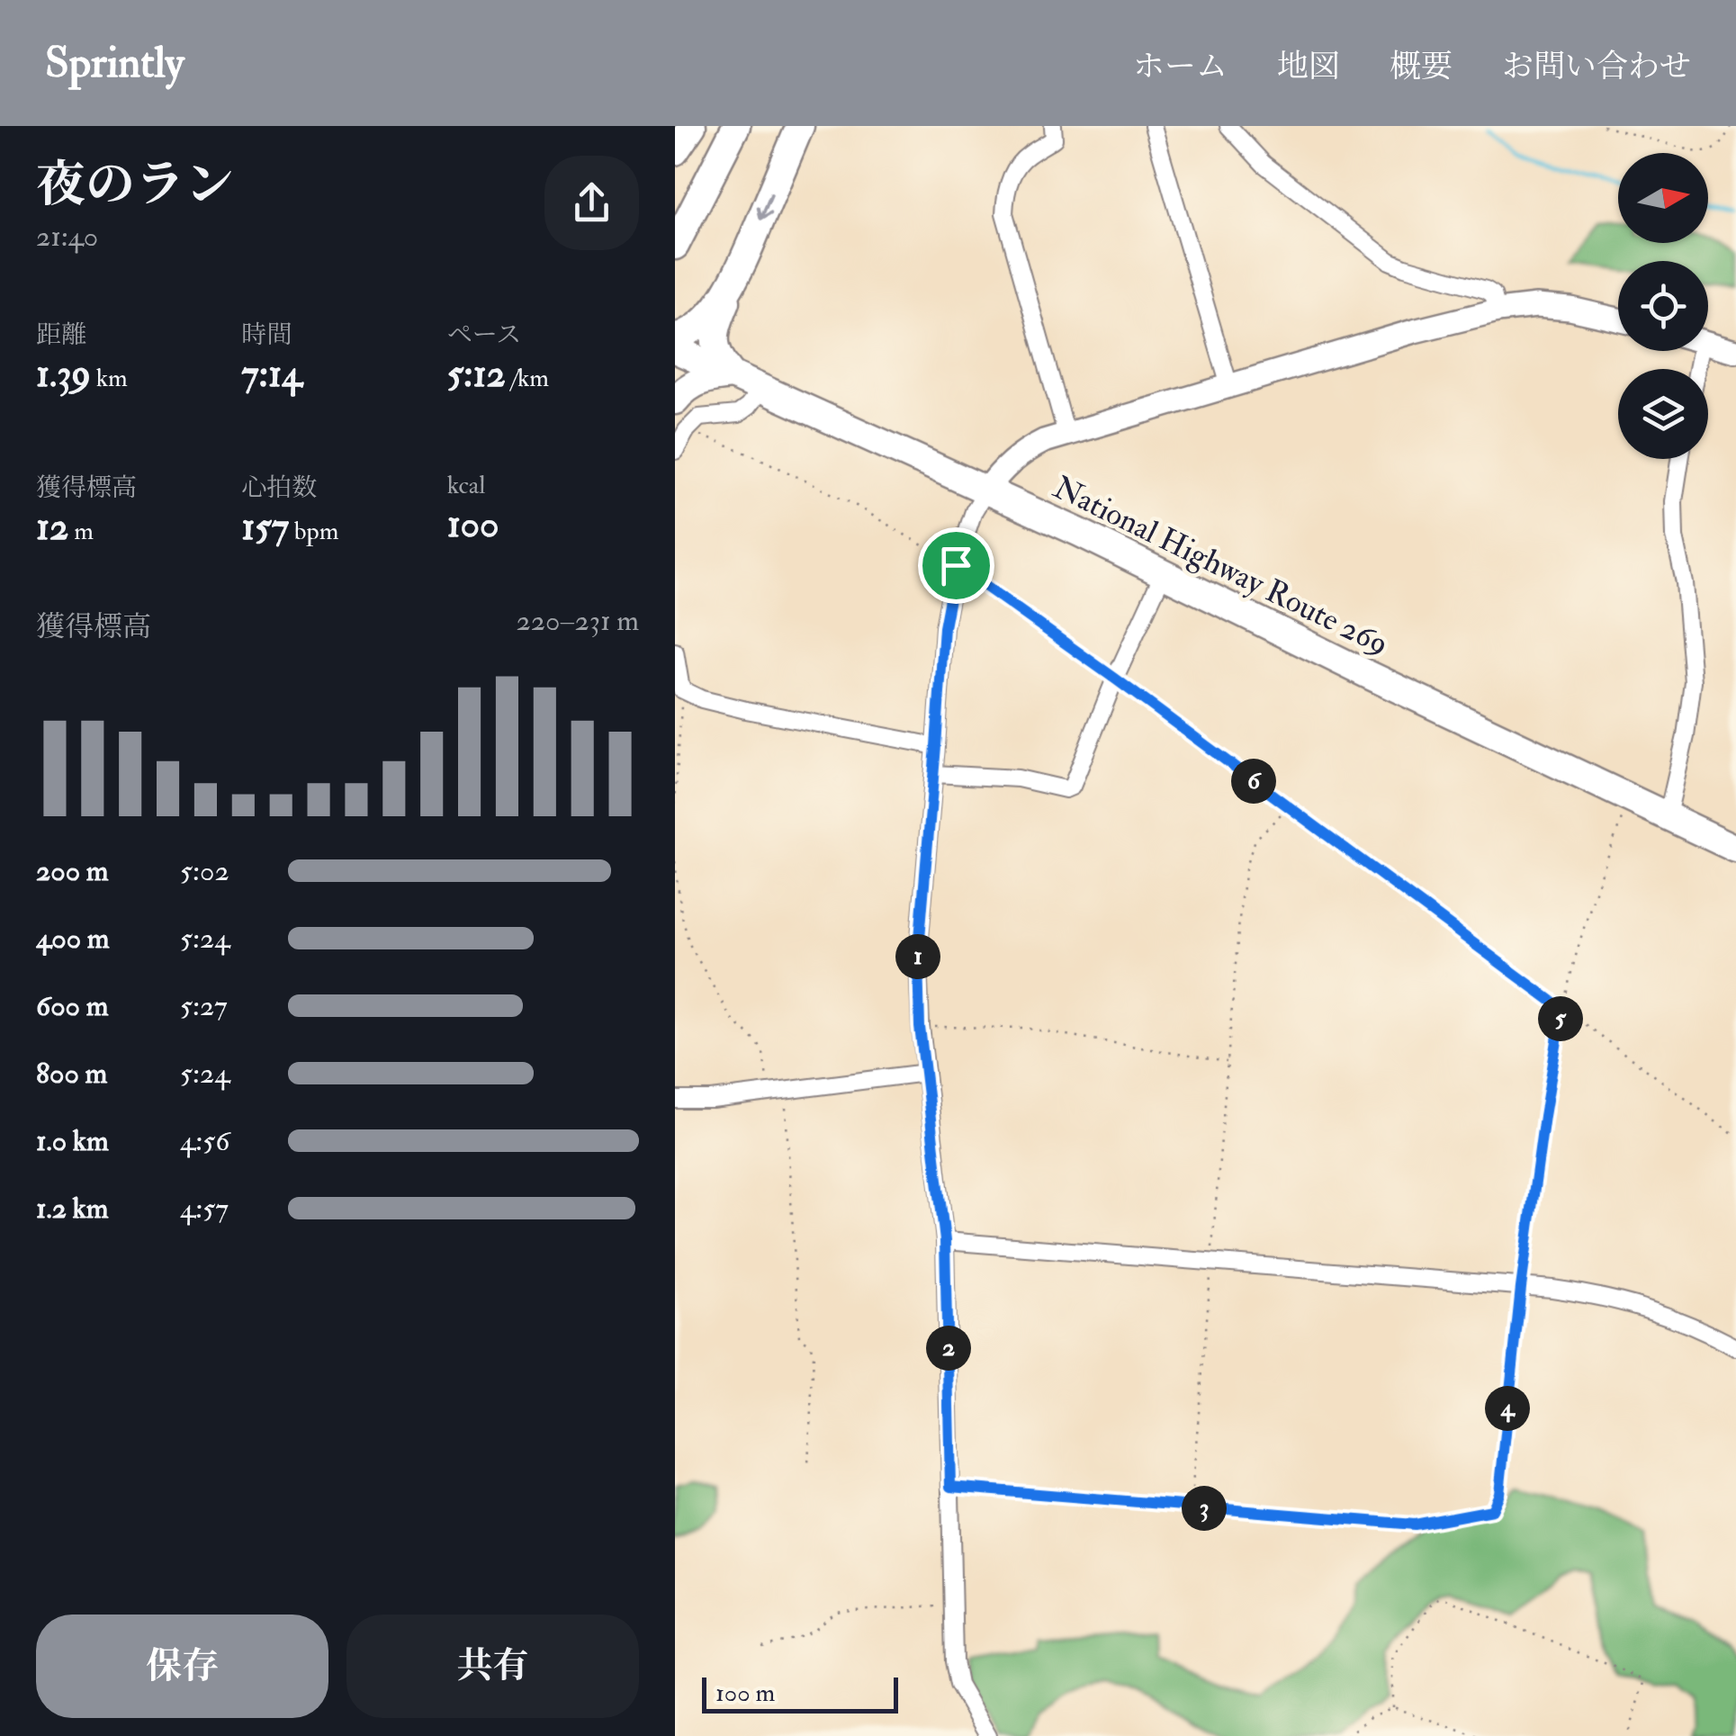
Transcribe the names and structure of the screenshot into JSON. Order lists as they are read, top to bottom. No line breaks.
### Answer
{"streets":{"highway":["National Highway Route 269"]},"scale_bar":"100 m","north":"right","page":{"header":"Sprintly","nav":["ホーム","地図","概要","お問い合わせ"],"heading":["夜のラン","21:40"],"stats":[["距離","1.39 km"],["時間","7:14"],["ペース","5:12 /km"],["獲得標高","12 m"],["心拍数","157 bpm"],["kcal","100"]],"chart":["獲得標高","220–231 m"],"pins":["6","1","5","2","4","3"],"list":[{"name":"200 m","note":"5:02"},{"name":"400 m","note":"5:24"},{"name":"600 m","note":"5:27"},{"name":"800 m","note":"5:24"},{"name":"1.0 km","note":"4:56"},{"name":"1.2 km","note":"4:57"}],"buttons":["保存","共有"],"scale":"100 m"}}
